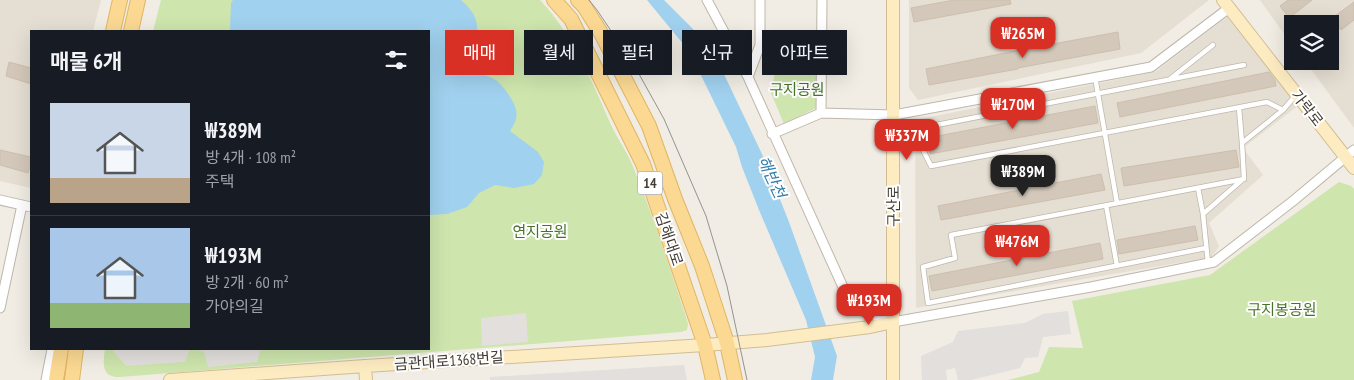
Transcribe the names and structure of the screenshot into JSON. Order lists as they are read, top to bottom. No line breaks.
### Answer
{"streets":{"main road":["가락로","14","구산로","김해대로","금관대로1368번길"]},"crossings":[["구산로","금관대로1368번길"],["김해대로","금관대로1368번길"]],"water":["해반천"],"parks":["구지공원","연지공원","구지봉공원"],"page":{"price":["₩265M","₩170M","₩337M","₩389M","₩476M","₩193M"],"chip":["매매","월세","필터","신규","아파트"],"heading":"매물 6개","list":[{"name":"₩389M","note":"방 4개 · 108 m² · 주택"},{"name":"₩193M","note":"방 2개 · 60 m² · 가야의길"}]}}
